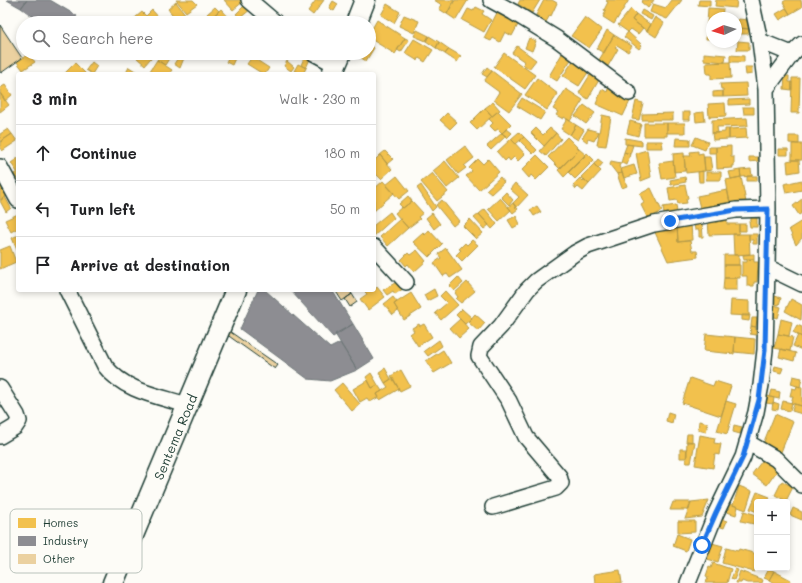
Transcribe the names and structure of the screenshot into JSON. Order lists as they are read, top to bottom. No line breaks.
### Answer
{"streets":{"main road":["Sentema Road"]},"legend":["Homes","Industry","Other"],"north":"left","page":{"search":"Search here","heading":["3 min","Walk · 230 m"],"list":[["Continue","180 m"],["Turn left","50 m"],"Arrive at destination"],"map_buttons":["+","−"]}}
